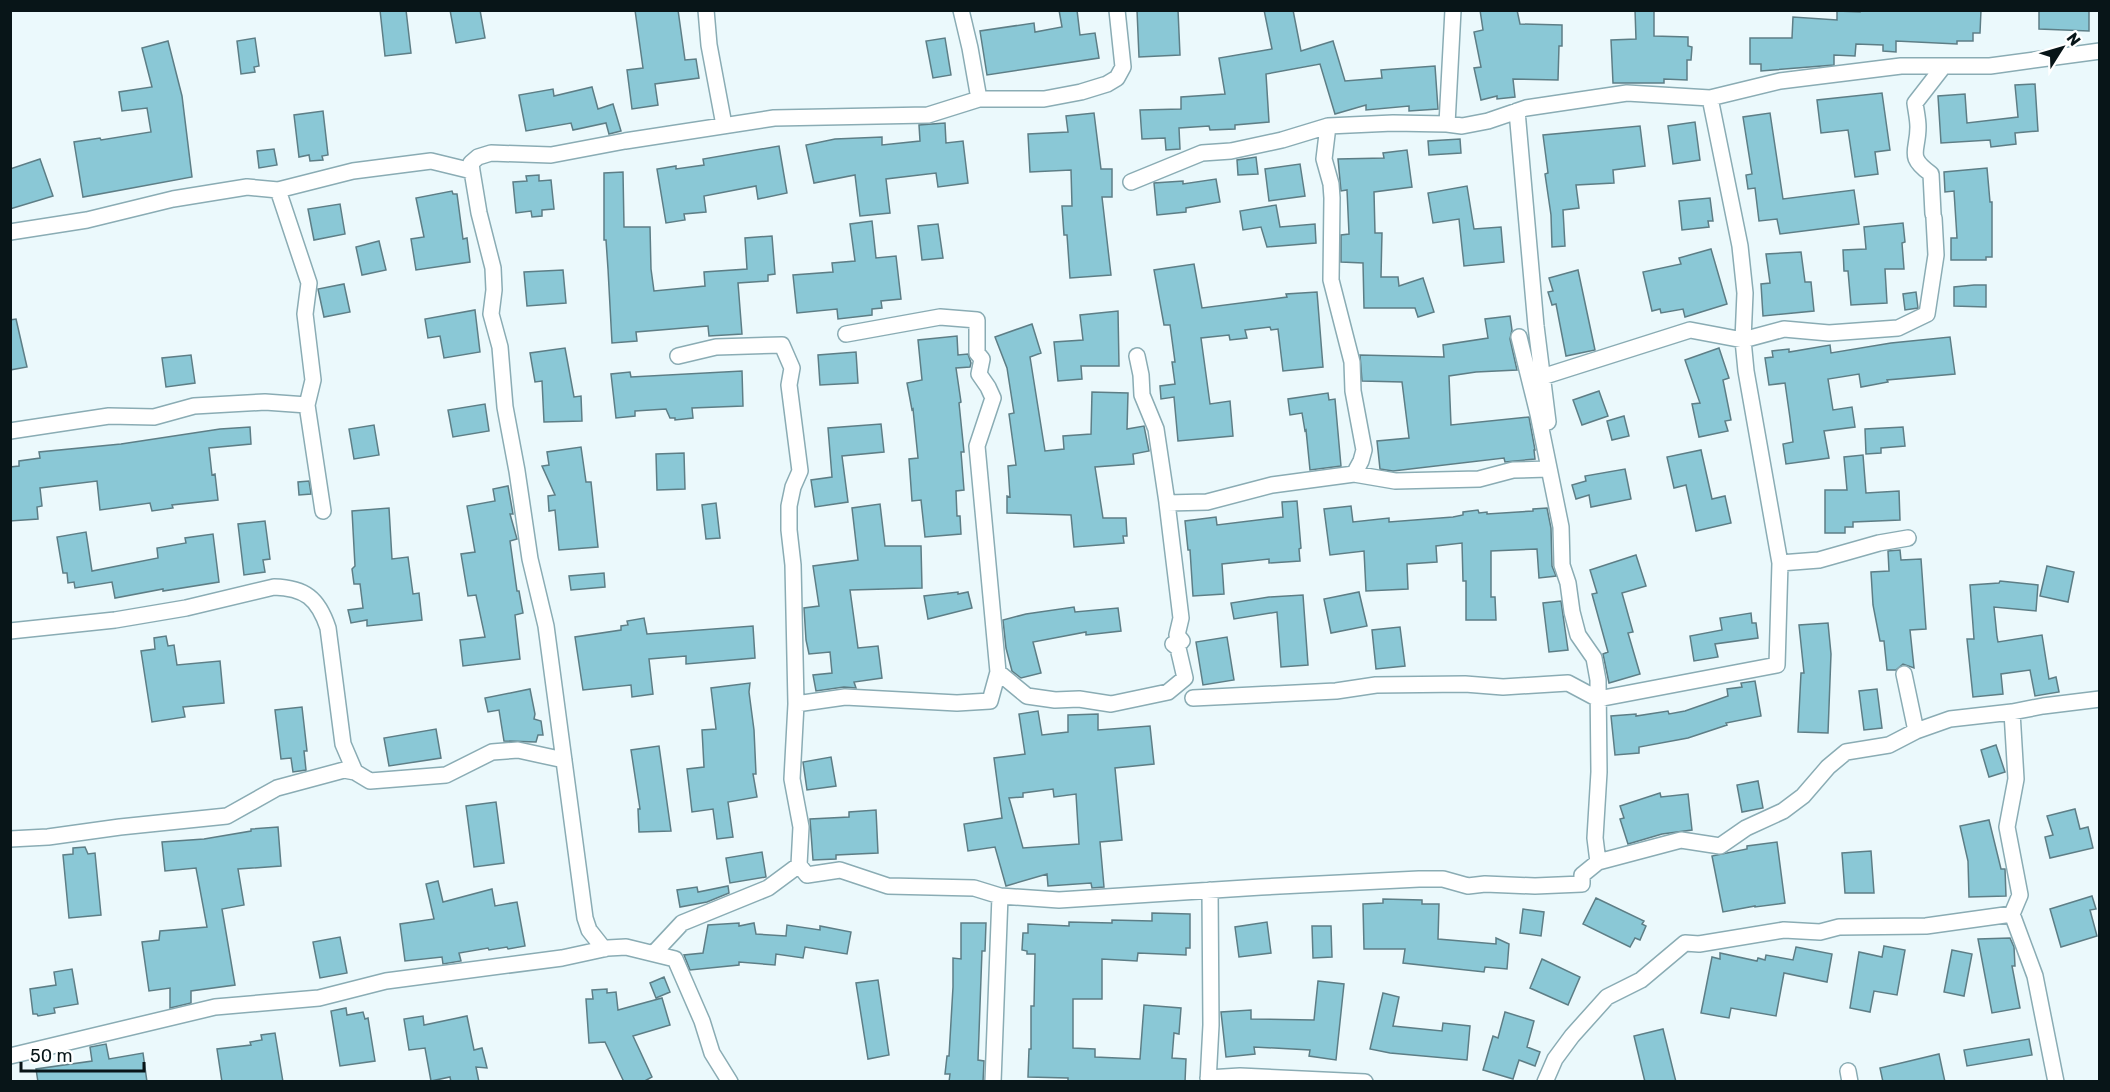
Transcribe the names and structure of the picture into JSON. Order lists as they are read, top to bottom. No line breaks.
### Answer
{"scale_bar":"50 m","north":"top right"}
